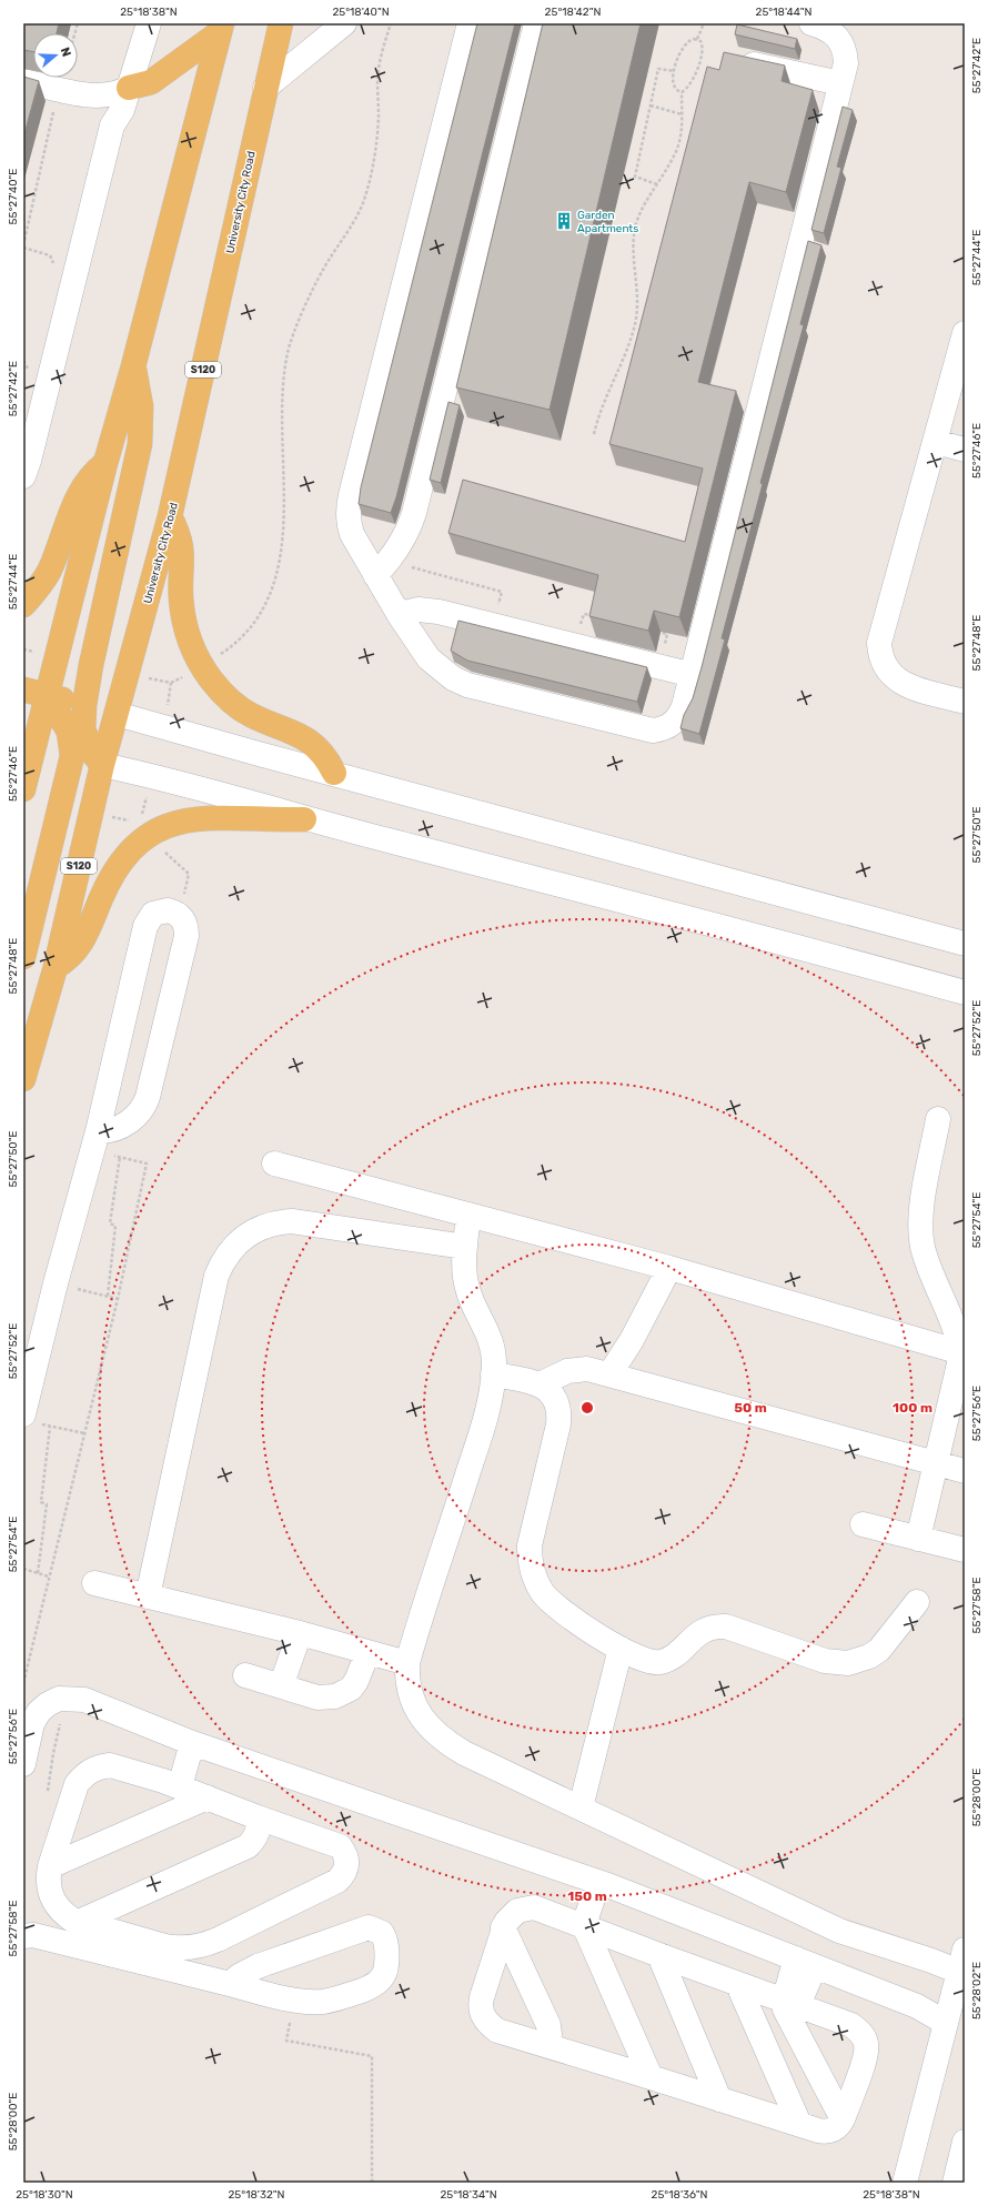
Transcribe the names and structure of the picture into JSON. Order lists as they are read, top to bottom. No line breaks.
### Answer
{"streets":{"main road":["University City Road","S120"]},"places":{"building":["Garden Apartments"]},"north":"right","coordinates":["25°18'38\"N","25°18'40\"N","25°18'42\"N","25°18'44\"N","55°27'42\"E","55°27'40\"E","55°27'44\"E","55°27'46\"E","55°27'48\"E","55°27'50\"E","55°27'52\"E","55°27'54\"E","55°27'56\"E","55°27'58\"E","55°28'00\"E","55°28'02\"E","25°18'30\"N","25°18'32\"N","25°18'34\"N","25°18'36\"N"],"rings":["50 m","100 m","150 m"]}
